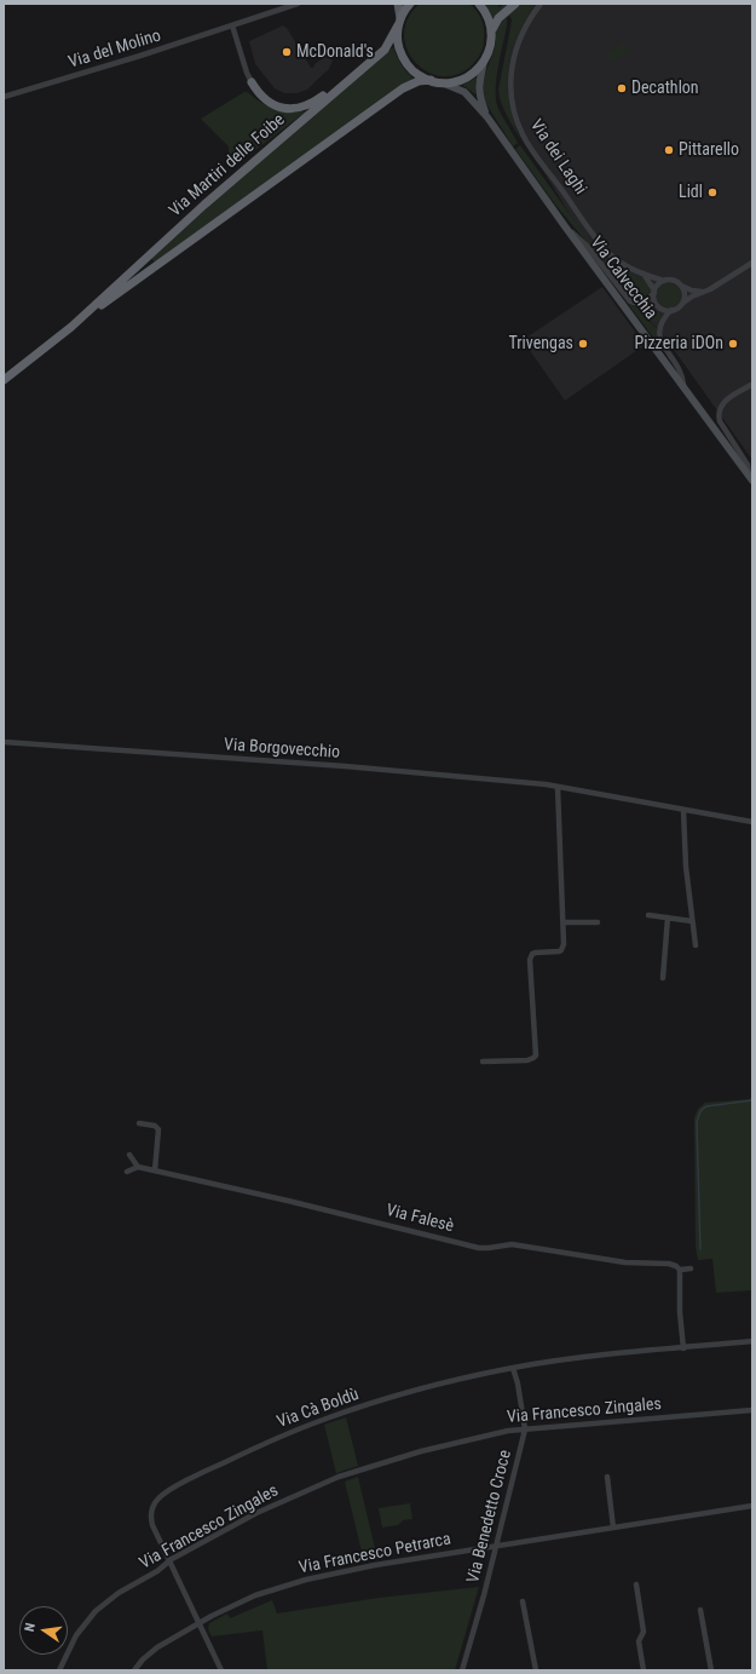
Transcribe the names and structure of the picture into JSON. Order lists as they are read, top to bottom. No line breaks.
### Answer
{"streets":{"highway":["Via Martiri delle Foibe"],"main road":["Via Calvecchia"],"street":["Via del Molino","Via dei Laghi","Via Borgovecchio","Via Falesè","Via Cà Boldù","Via Francesco Zingales","Via Benedetto Croce","Via Francesco Petrarca"]},"crossings":[["Via Cà Boldù","Via Francesco Zingales"],["Via Cà Boldù","Via Benedetto Croce"],["Via Cà Boldù","Via Francesco Petrarca"],["Via Francesco Zingales","Via Benedetto Croce"],["Via Benedetto Croce","Via Francesco Petrarca"]],"places":["McDonald's","Decathlon","Pittarello","Lidl","Trivengas","Pizzeria iDOn"],"north":"left"}
